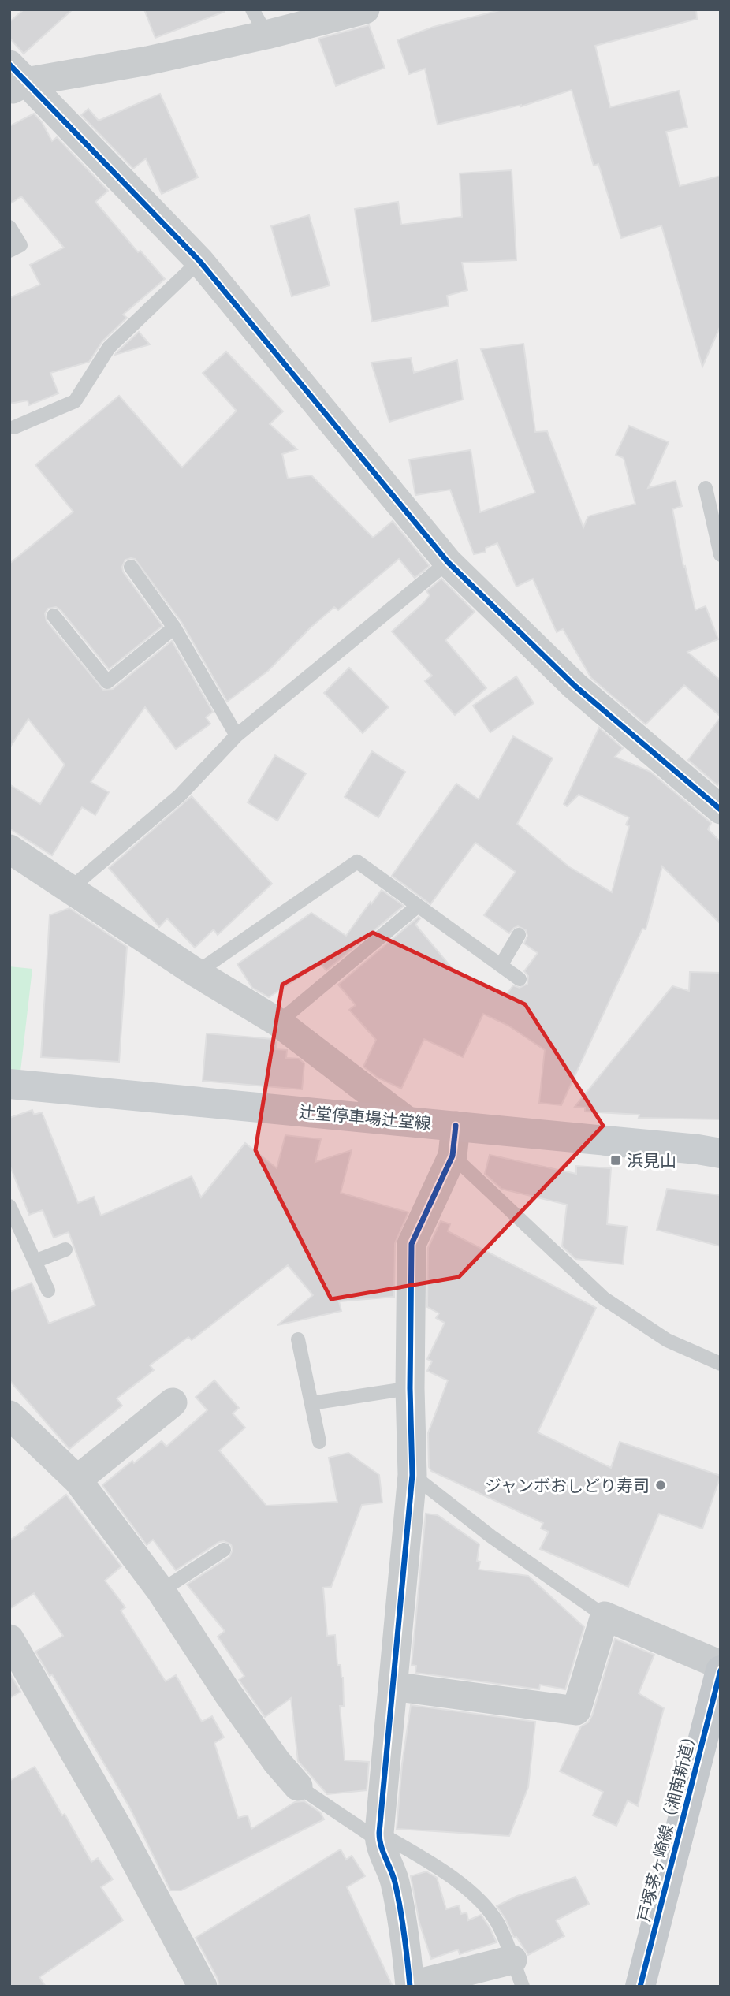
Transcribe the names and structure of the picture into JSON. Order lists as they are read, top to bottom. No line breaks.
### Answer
{"streets":{"main road":["辻堂停車場辻堂線","戸塚茅ヶ崎線（湘南新道）"]},"places":{"transit":["浜見山"],"other":["ジャンボおしどり寿司"]}}
